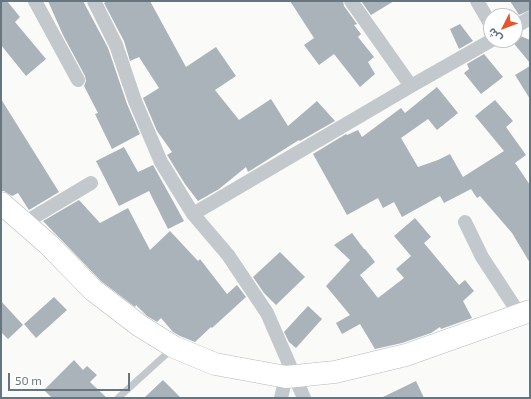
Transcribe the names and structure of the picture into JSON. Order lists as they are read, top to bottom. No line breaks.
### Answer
{"scale_bar":"50 m","north":"bottom left"}
